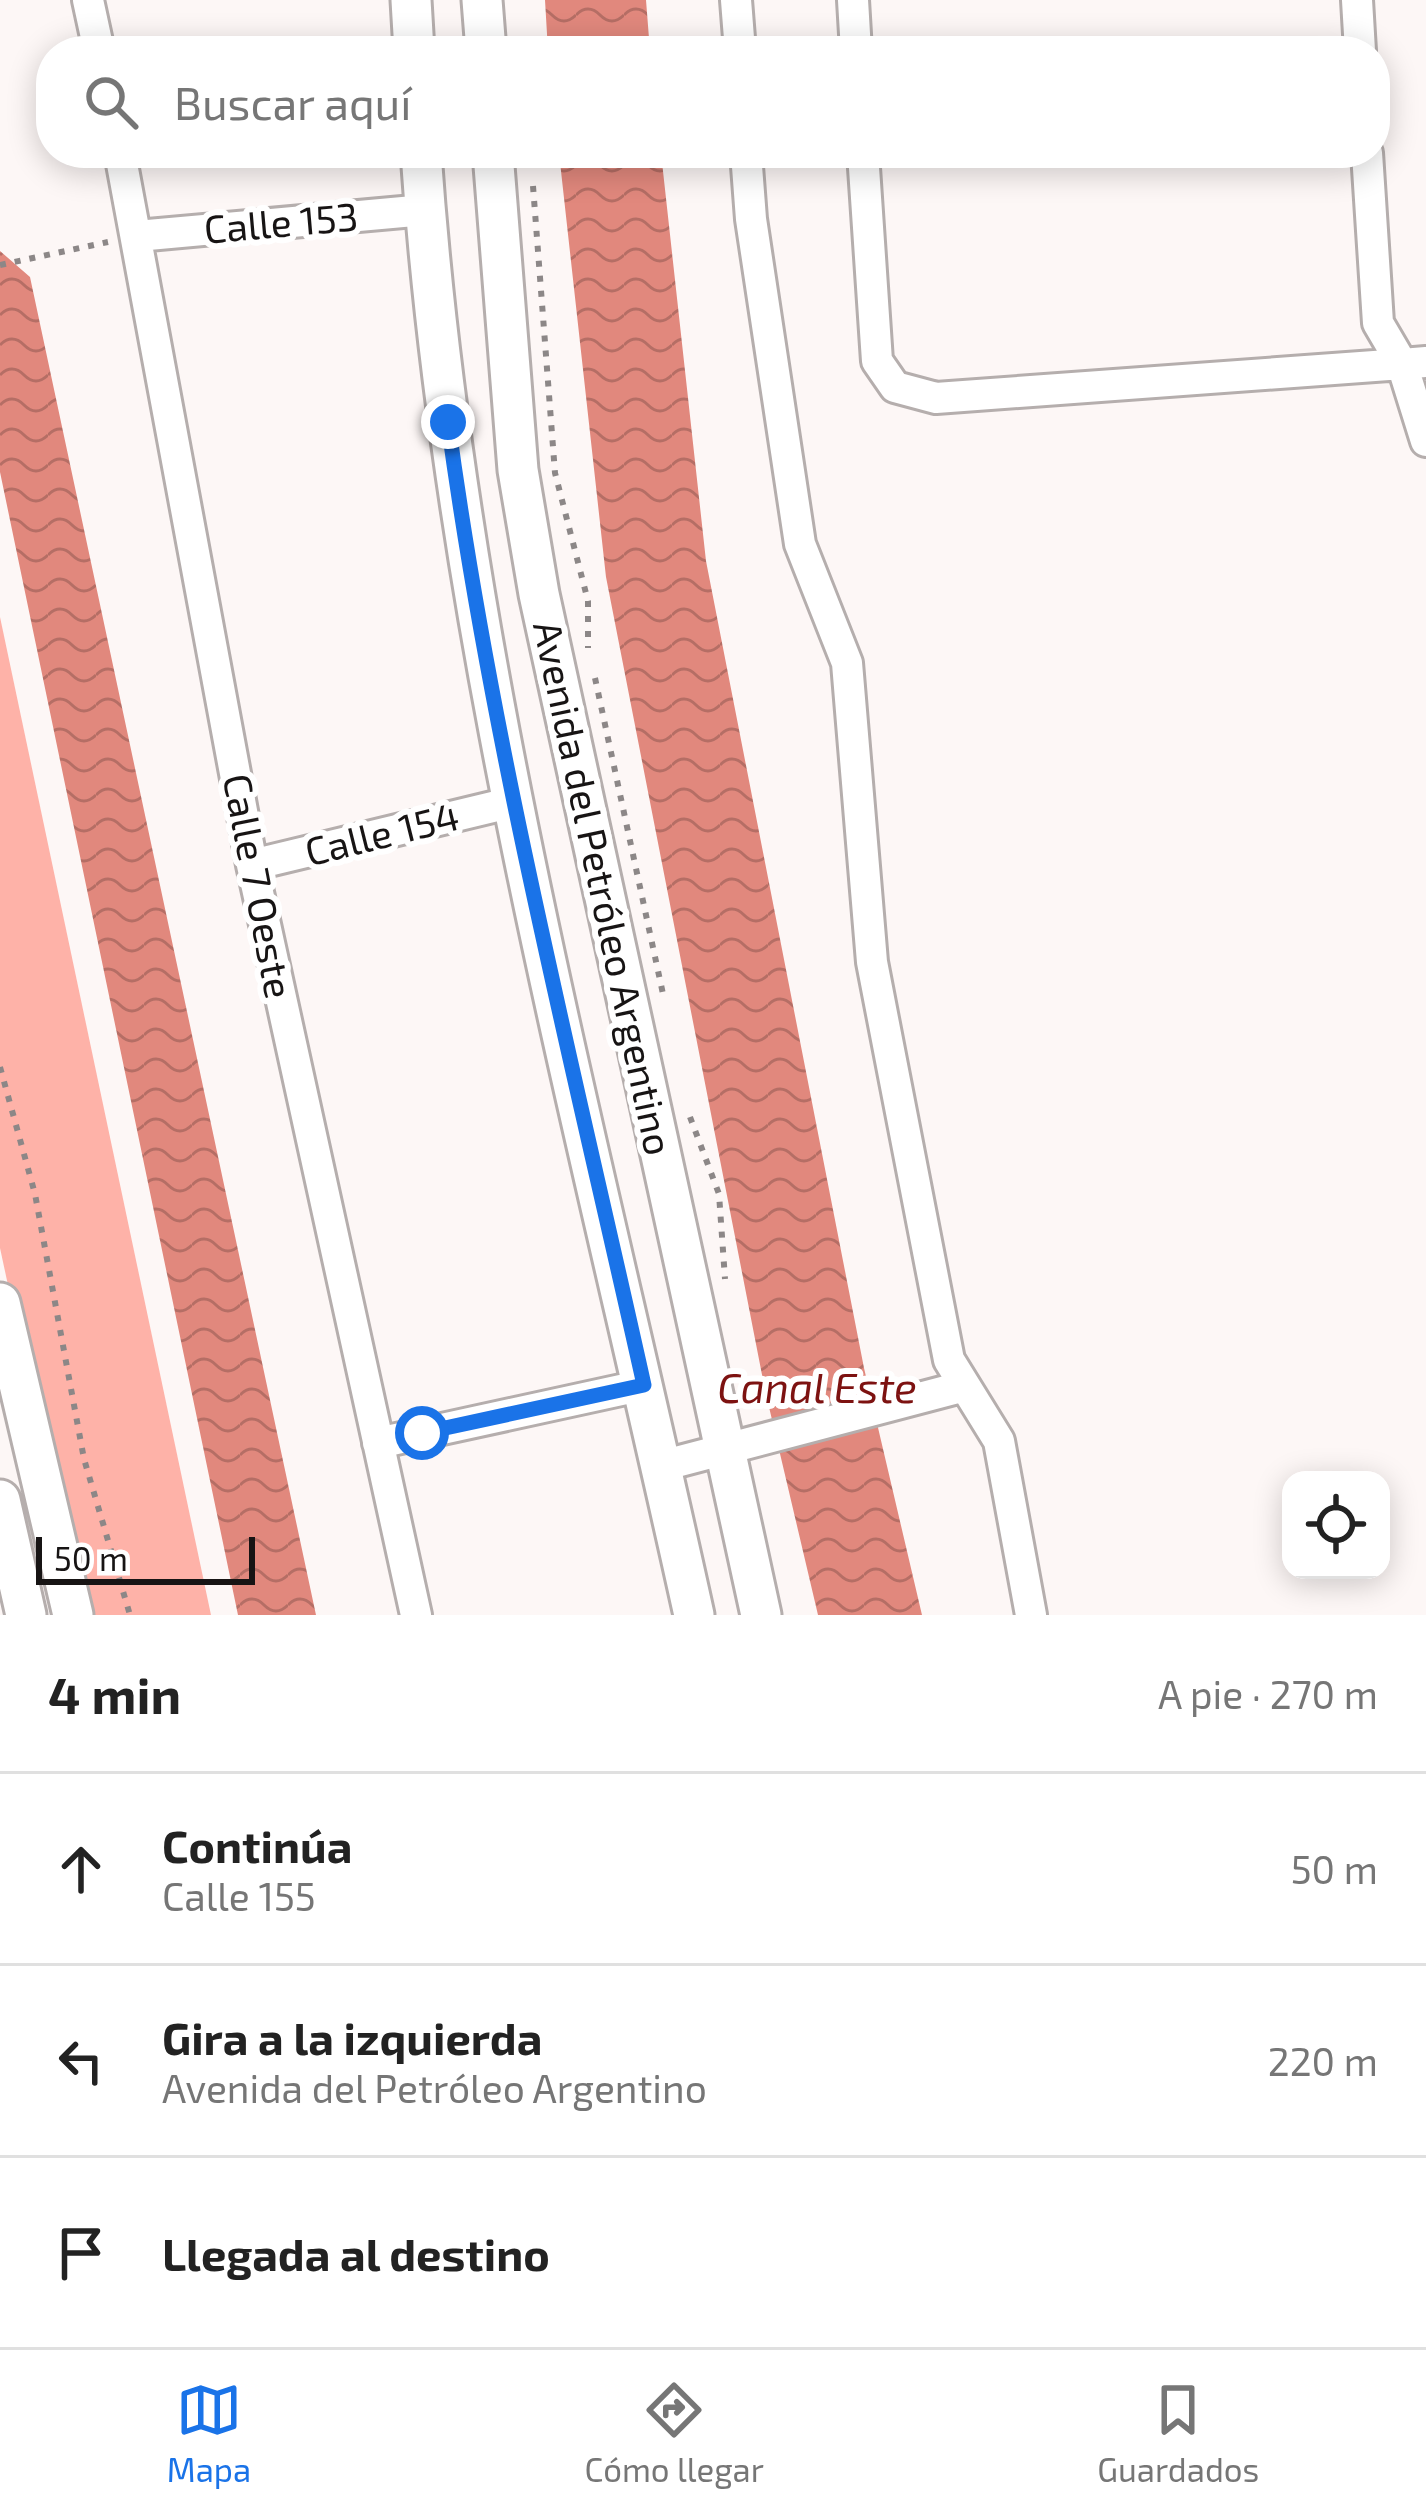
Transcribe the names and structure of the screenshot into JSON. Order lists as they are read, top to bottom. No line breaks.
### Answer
{"streets":{"main road":["Avenida del Petróleo Argentino"],"street":["Calle 153","Calle 154","Calle 7 Oeste"]},"crossings":[["Calle 153","Calle 7 Oeste"],["Calle 153","Avenida del Petróleo Argentino"],["Calle 154","Calle 7 Oeste"],["Calle 154","Avenida del Petróleo Argentino"]],"water":["Canal Este"],"scale_bar":"50 m","page":{"search":"Buscar aquí","scale":"50 m","heading":["4 min","A pie · 270 m"],"list":[["Continúa","Calle 155","50 m"],["Gira a la izquierda","Avenida del Petróleo Argentino","220 m"],"Llegada al destino"],"nav":["Mapa","Cómo llegar","Guardados"]}}
